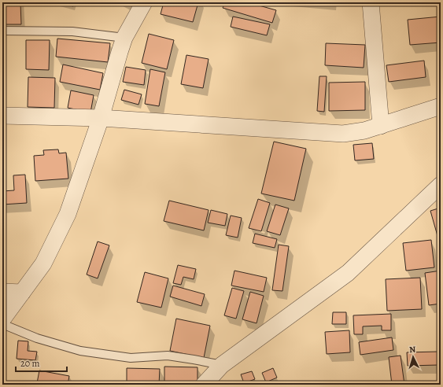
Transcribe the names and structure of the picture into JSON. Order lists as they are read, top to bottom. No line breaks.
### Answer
{"scale_bar":"20 m","north":"top"}
